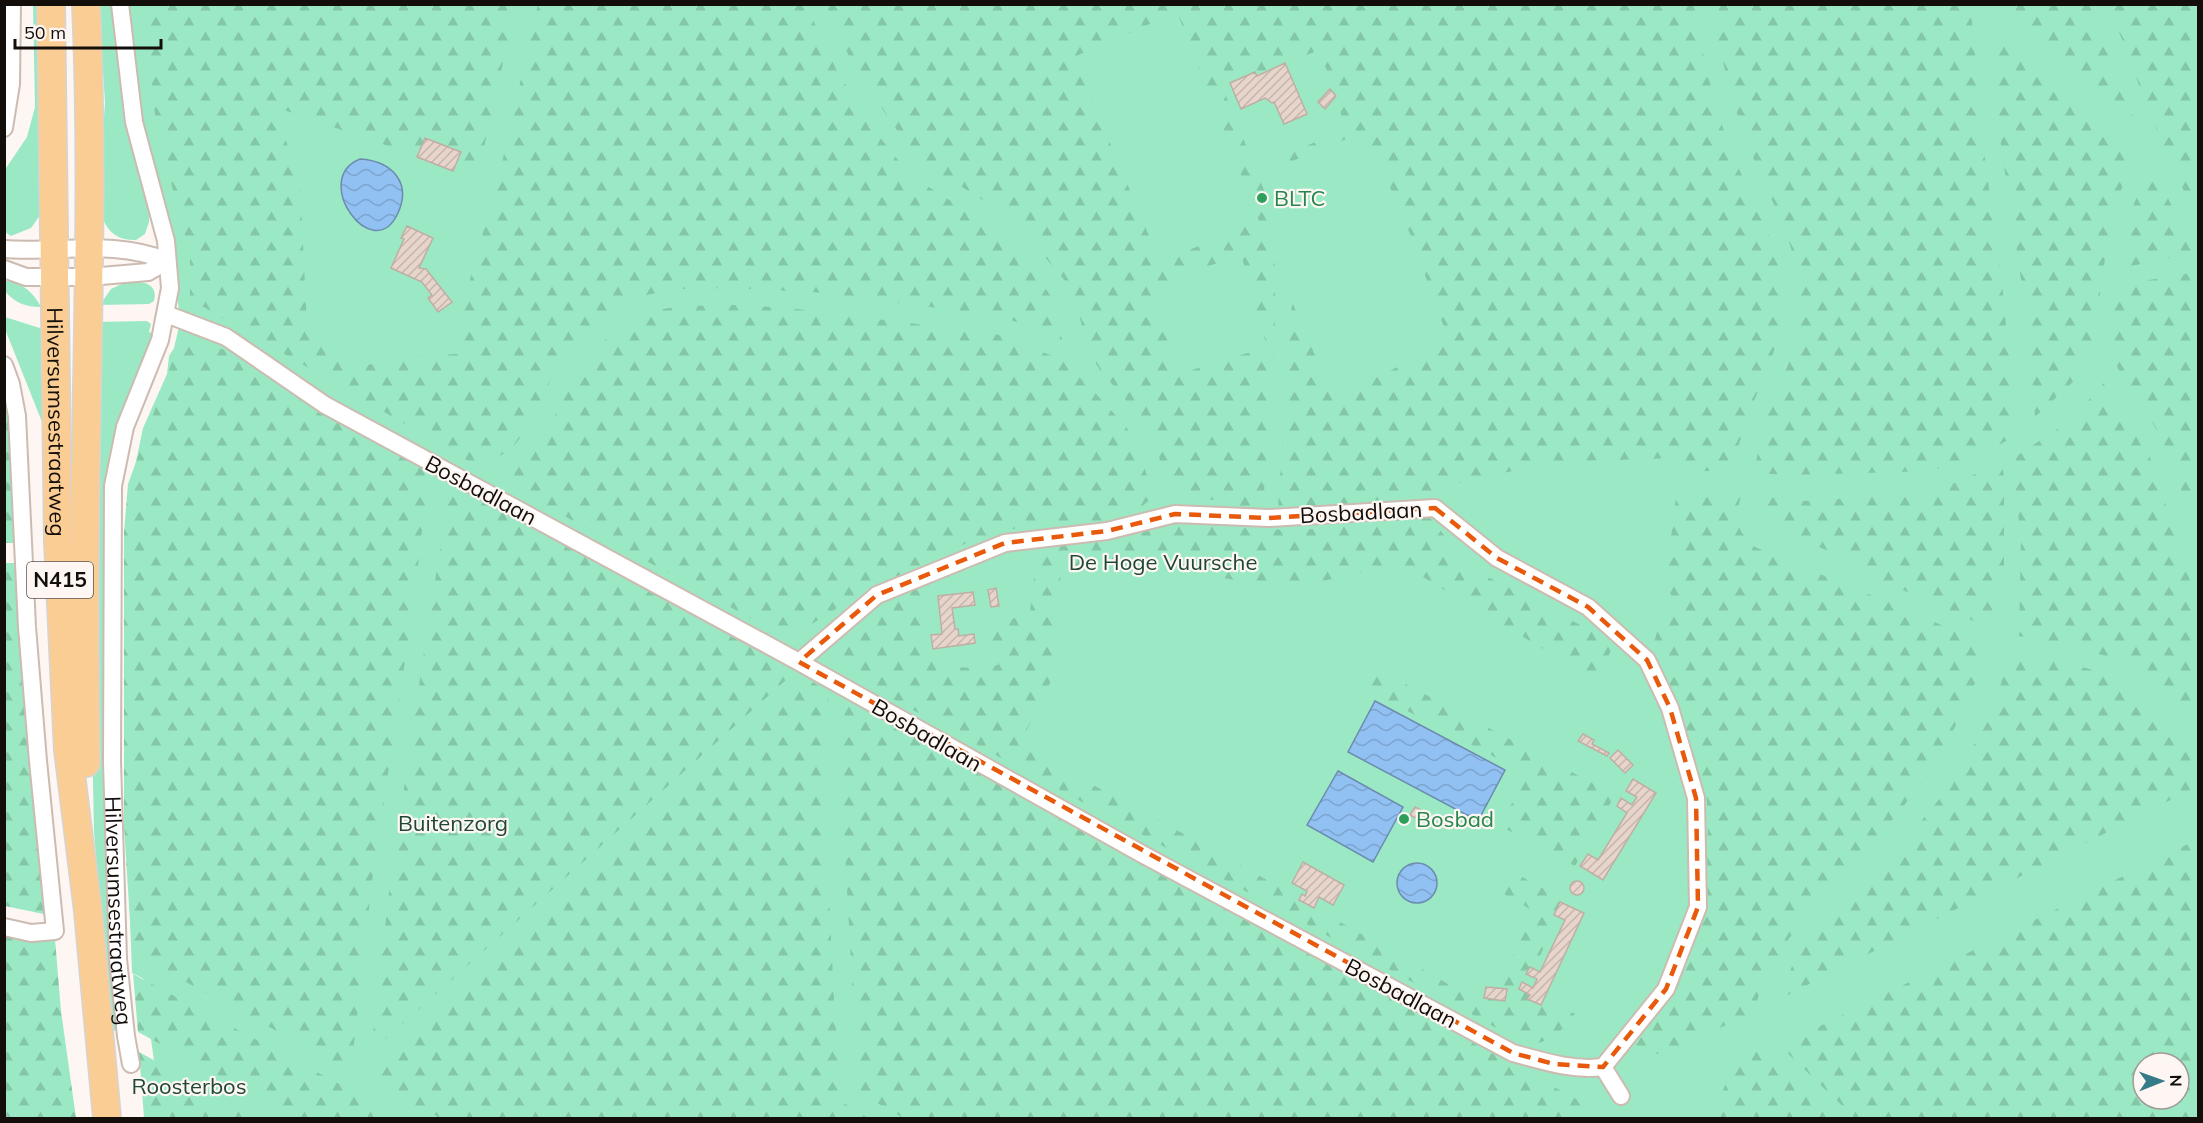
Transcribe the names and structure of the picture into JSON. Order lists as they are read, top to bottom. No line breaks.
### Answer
{"streets":{"main road":["Hilversumsestraatweg","N415"],"street":["Bosbadlaan"]},"crossings":[["Hilversumsestraatweg","Bosbadlaan"]],"parks":["De Hoge Vuursche","Buitenzorg","Roosterbos"],"places":["BLTC","Bosbad"],"scale_bar":"50 m","north":"right"}
